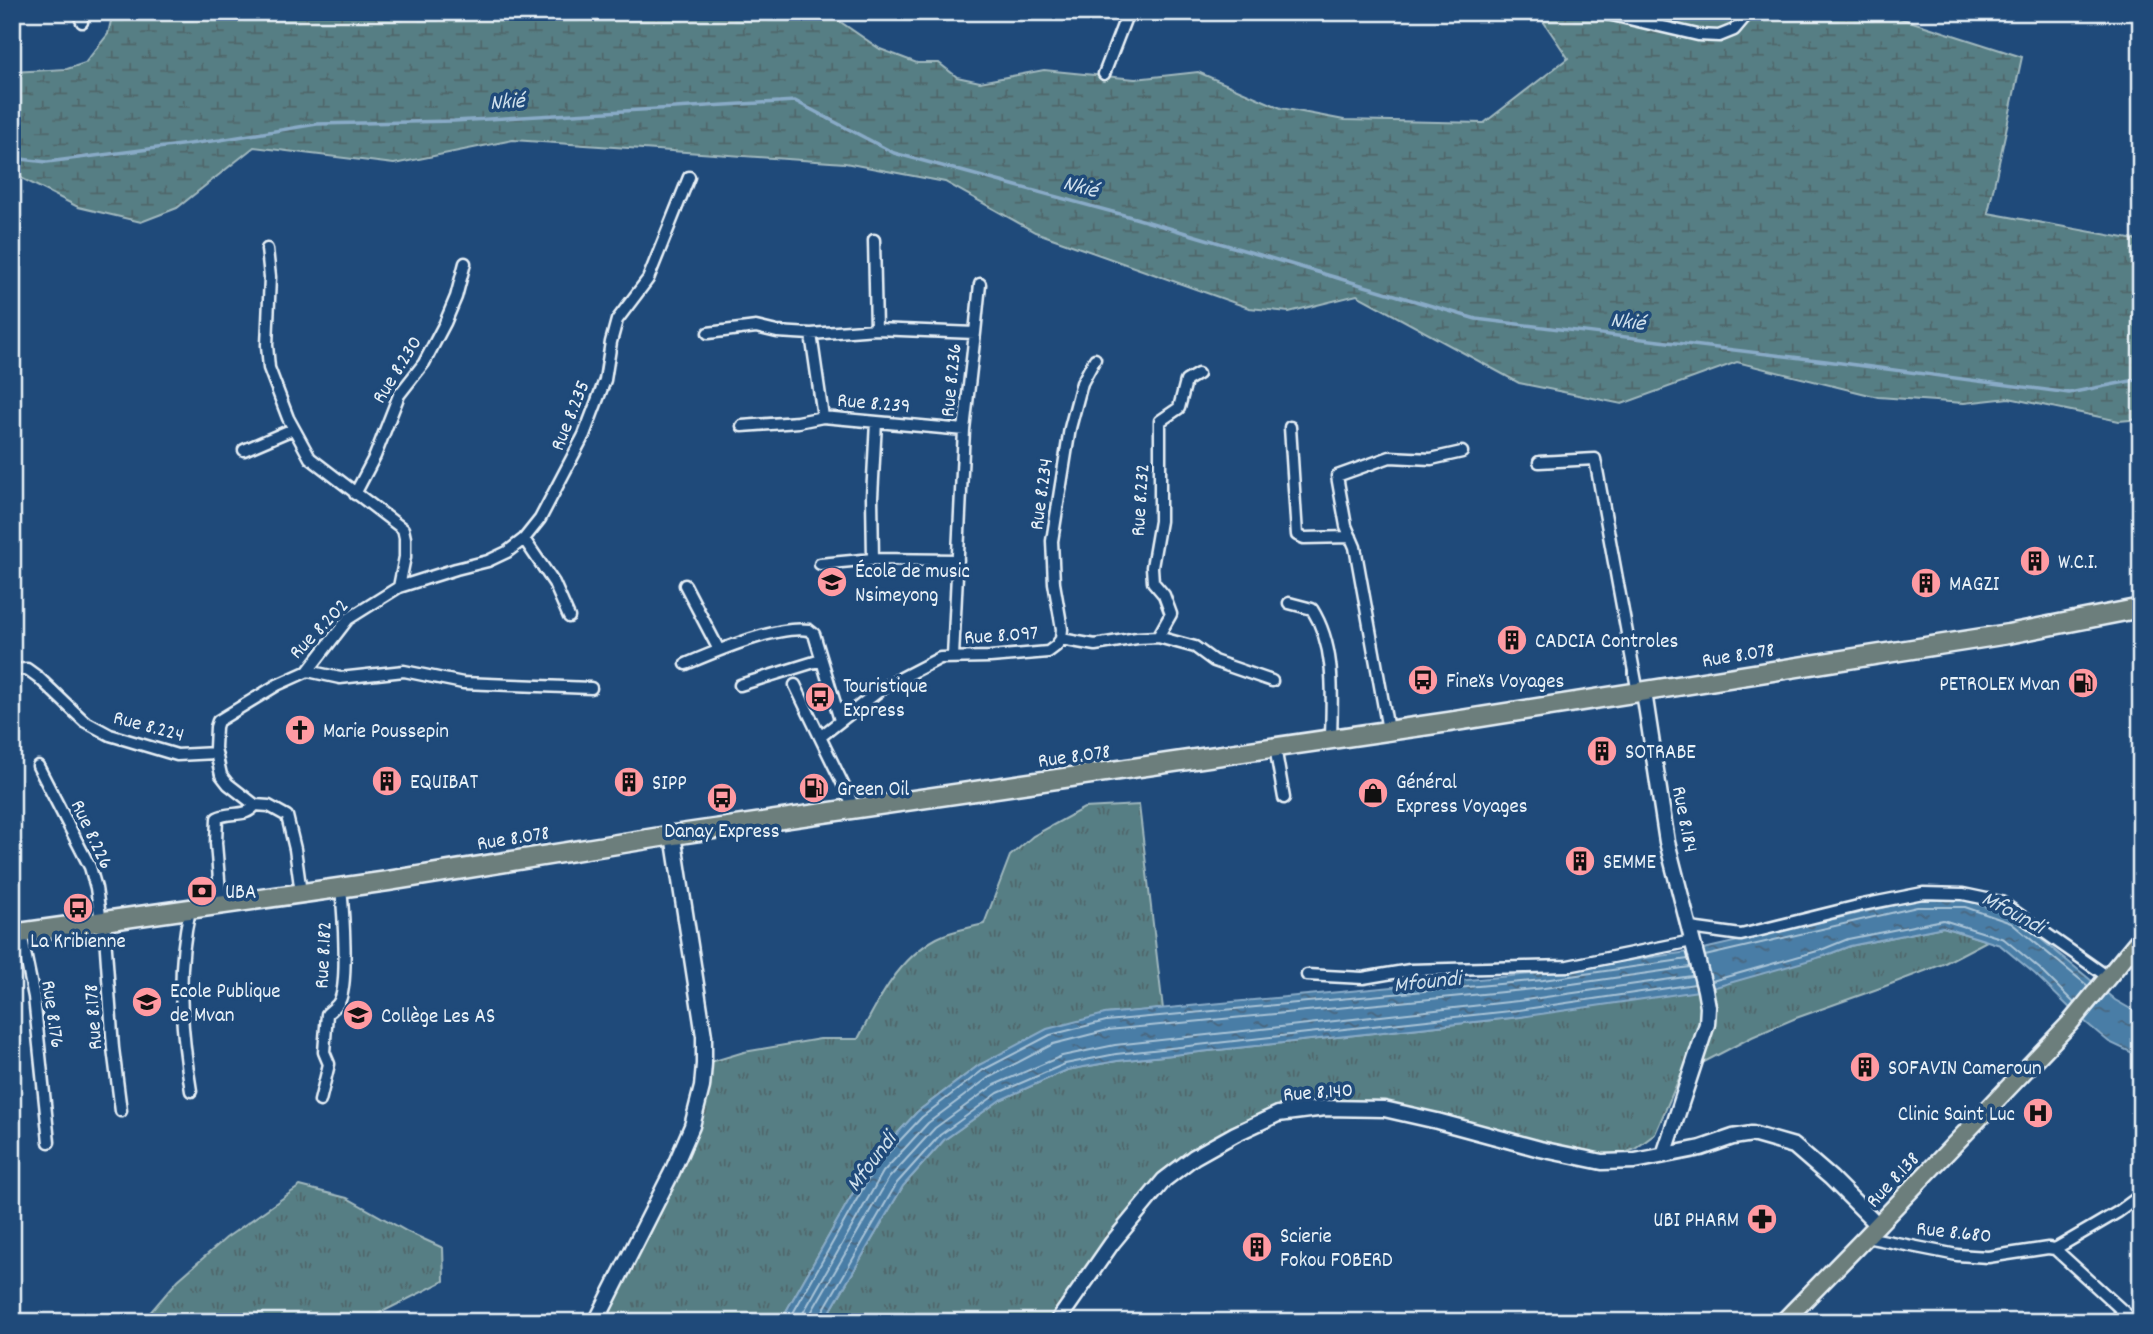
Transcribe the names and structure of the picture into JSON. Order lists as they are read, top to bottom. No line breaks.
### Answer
{"streets":{"highway":["Rue 8.078"],"main road":["Rue 8.184","Rue 8.140","Rue 8.138"],"street":["Rue 8.230","Rue 8.236","Rue 8.239","Rue 8.235","Rue 8.234","Rue 8.232","Rue 8.202","Rue 8.097","Rue 8.224","Rue 8.226","Rue 8.182","Rue 8.176","Rue 8.178","Rue 8.680"]},"crossings":[["Rue 8.236","Rue 8.239"],["Rue 8.236","Rue 8.097"],["Rue 8.235","Rue 8.202"],["Rue 8.234","Rue 8.097"],["Rue 8.232","Rue 8.097"],["Rue 8.202","Rue 8.224"],["Rue 8.078","Rue 8.184"],["Rue 8.078","Rue 8.226"],["Rue 8.078","Rue 8.182"],["Rue 8.078","Rue 8.176"],["Rue 8.078","Rue 8.178"],["Rue 8.184","Rue 8.140"],["Rue 8.226","Rue 8.178"],["Rue 8.140","Rue 8.138"],["Rue 8.140","Rue 8.680"],["Rue 8.138","Rue 8.680"]],"water":["Nkié","Mfoundi"],"places":{"building":["W.C.I.","MAGZI","CADCIA Controles","SOTRABE","EQUIBAT","SIPP","SEMME","SOFAVIN Cameroun","Scierie Fokou FOBERD"],"school or university":["École de music Nsimeyong","Ecole Publique de Mvan","Collège Les AS"],"bus stop":["FineXs Voyages","Touristique Express","Danay Express","La Kribienne"],"fuel station":["PETROLEX Mvan","Green Oil"],"church":["Marie Poussepin"],"shop":["Général Express Voyages"],"bank":["UBA"],"hospital":["Clinic Saint Luc"],"pharmacy":["UBI PHARM"]}}
